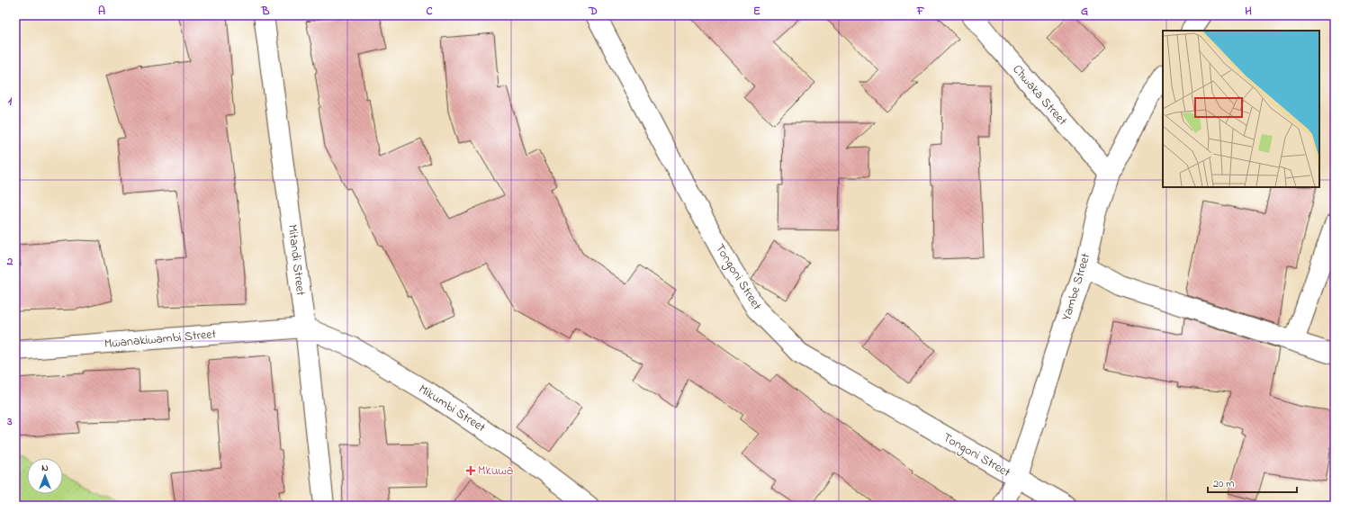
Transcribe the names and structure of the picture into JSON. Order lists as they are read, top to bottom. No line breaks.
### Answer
{"streets":{"street":["Chwaka Street","Mitandi Street","Tongoni Street","Yambe Street","Mwanakiwambi Street","Mikumbi Street"]},"crossings":[["Chwaka Street","Yambe Street"],["Mitandi Street","Mwanakiwambi Street"],["Mitandi Street","Mikumbi Street"],["Tongoni Street","Yambe Street"],["Mwanakiwambi Street","Mikumbi Street"]],"places":{"health":["Mkuwa"]},"scale_bar":"20 m","north":"top","grid":{"columns":["A","B","C","D","E","F","G","H"],"rows":["1","2","3"]}}
